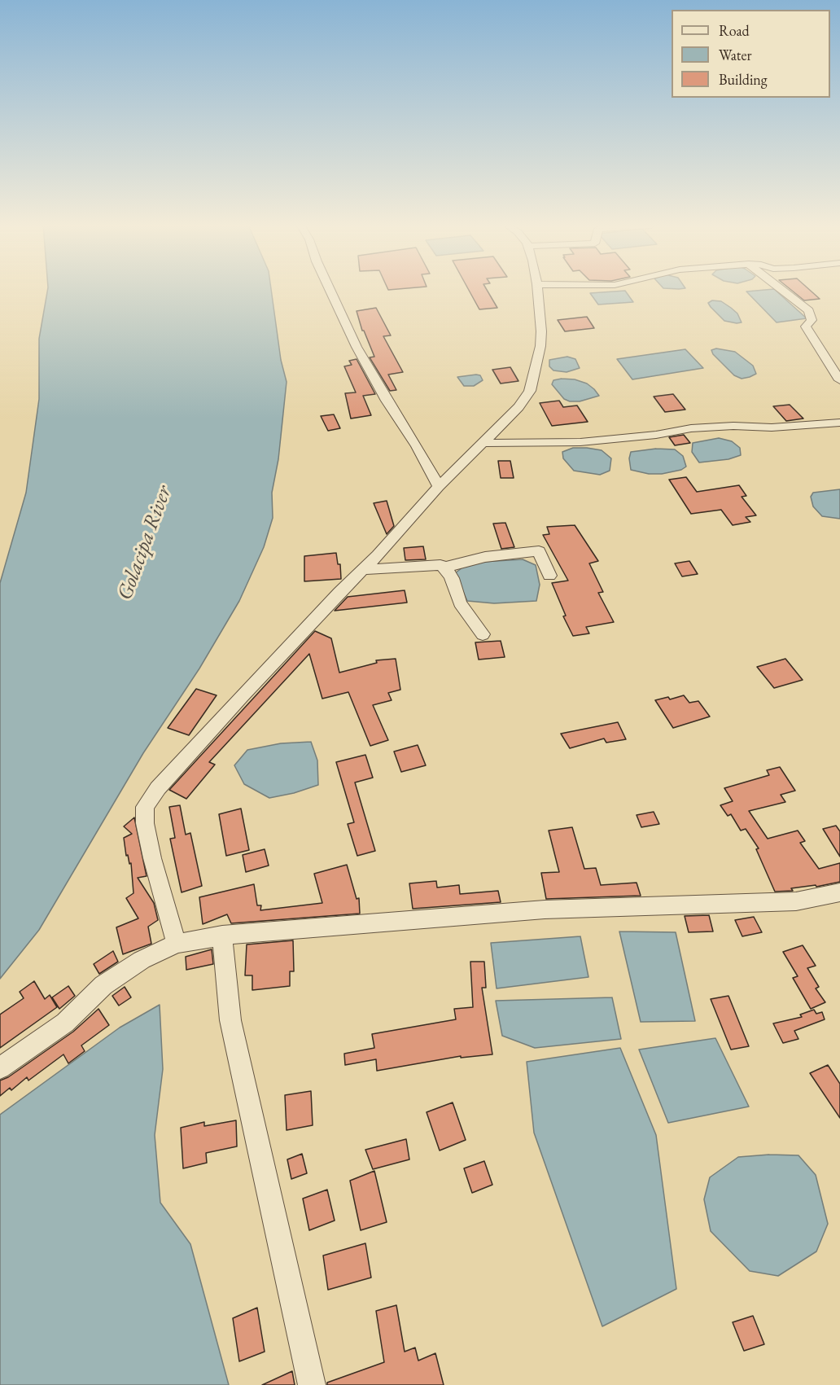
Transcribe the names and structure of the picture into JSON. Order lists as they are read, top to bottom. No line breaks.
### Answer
{"water":["Golacipa River"],"legend":["Road","Water","Building"]}
